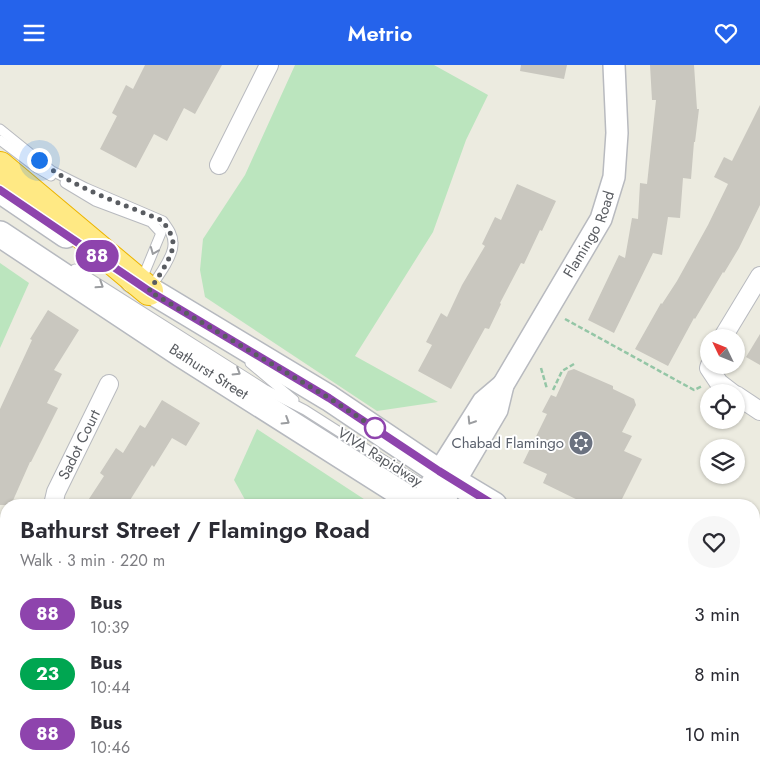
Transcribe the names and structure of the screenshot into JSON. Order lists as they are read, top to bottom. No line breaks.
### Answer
{"streets":{"main road":["Bathurst Street"],"street":["Flamingo Road","Sadot Court"],"lane":["VIVA Rapidway"]},"crossings":[["Flamingo Road","Bathurst Street"],["Flamingo Road","VIVA Rapidway"],["Bathurst Street","VIVA Rapidway"]],"places":{"synagogue":["Chabad Flamingo"]},"lines":["bus line 88"],"north":"top left","page":{"header":"Metrio","on_map":"88","heading":["Bathurst Street / Flamingo Road","Walk · 3 min · 220 m"],"list":[{"mark":"88","name":"Bus","note":"10:39","value":"3 min"},{"mark":"23","name":"Bus","note":"10:44","value":"8 min"},{"mark":"88","name":"Bus","note":"10:46","value":"10 min"}]}}
